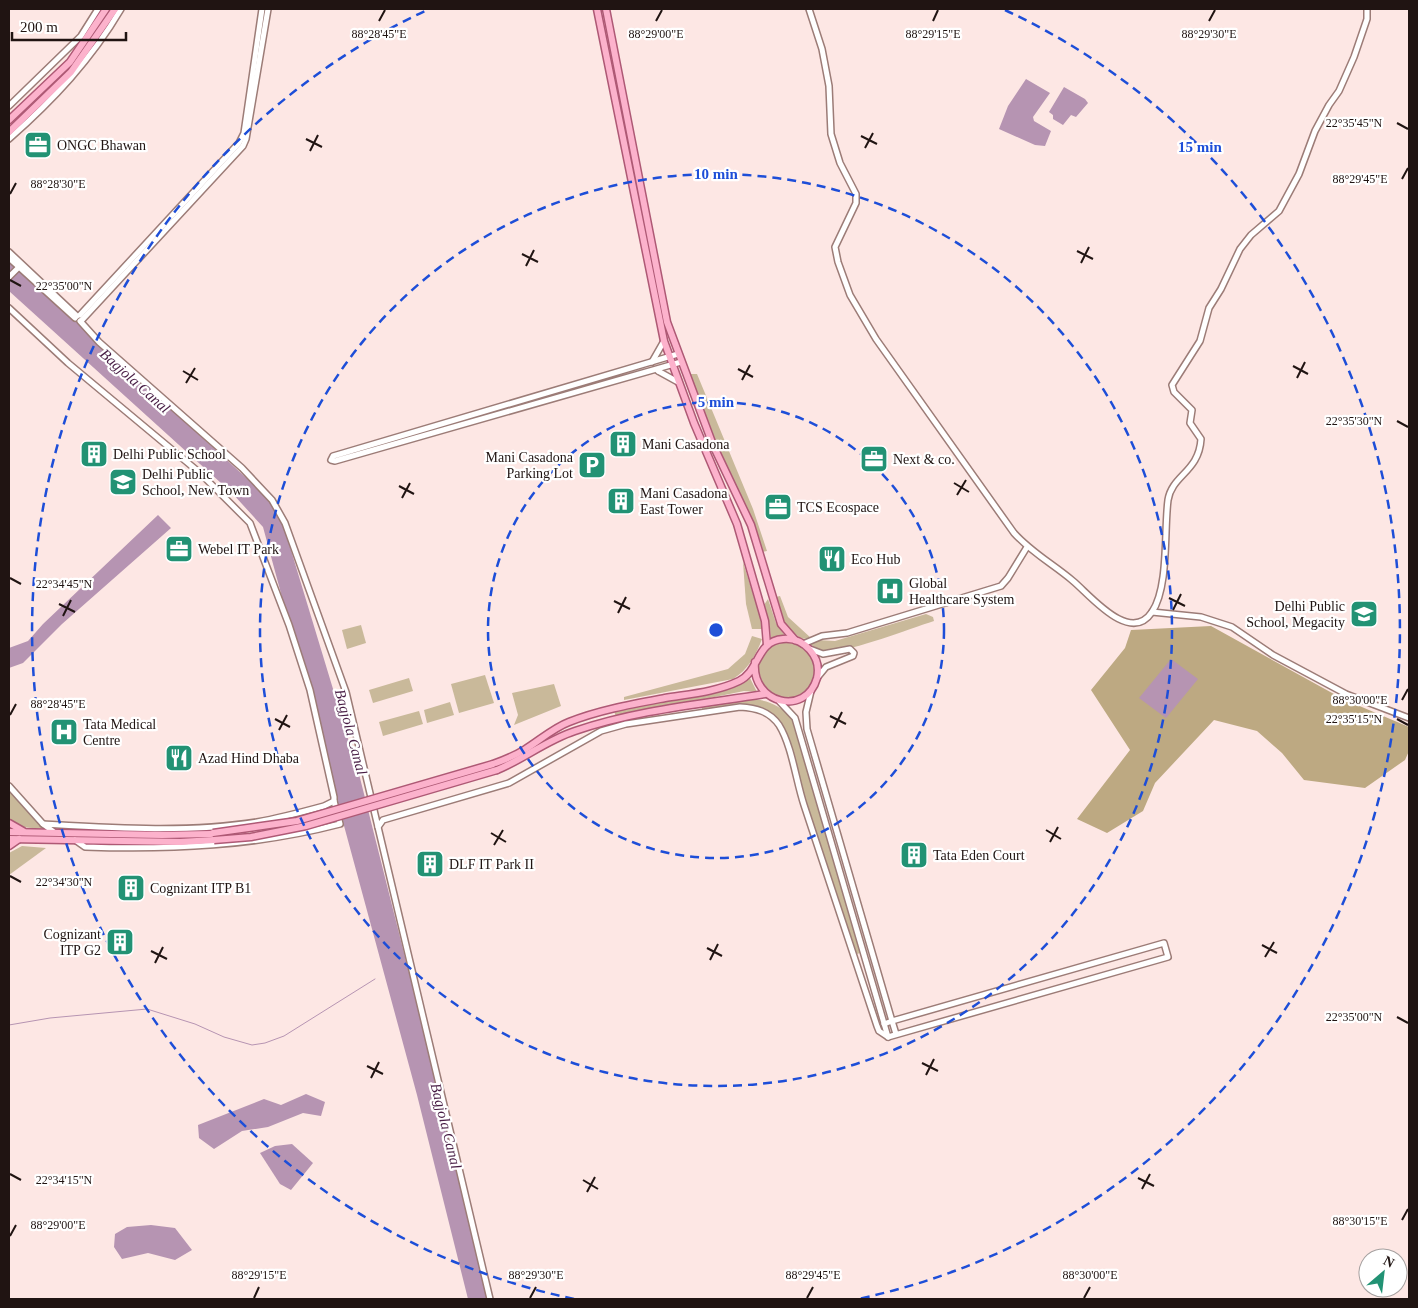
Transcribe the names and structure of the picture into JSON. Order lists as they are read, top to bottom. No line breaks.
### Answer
{"water":["Bagjola Canal"],"places":{"office":["ONGC Bhawan","Next & co.","TCS Ecospace","Webel IT Park"],"building":["Mani Casadona","Delhi Public School","Mani Casadona East Tower","Tata Eden Court","DLF IT Park II","Cognizant ITP B1","Cognizant ITP G2"],"parking":["Mani Casadona Parking Lot"],"school or university":["Delhi Public School, New Town","Delhi Public School, Megacity"],"restaurant":["Eco Hub","Azad Hind Dhaba"],"hospital":["Global Healthcare System","Tata Medical Centre"]},"scale_bar":"200 m","north":"top right","coordinates":["88°28'45\"E","88°29'00\"E","88°29'15\"E","88°29'30\"E","22°35'45\"N","88°29'45\"E","88°28'30\"E","22°35'00\"N","22°35'30\"N","22°34'45\"N","88°30'00\"E","22°35'15\"N","22°34'30\"N","22°34'15\"N","88°30'15\"E"],"rings":["15 min","10 min","5 min"]}
